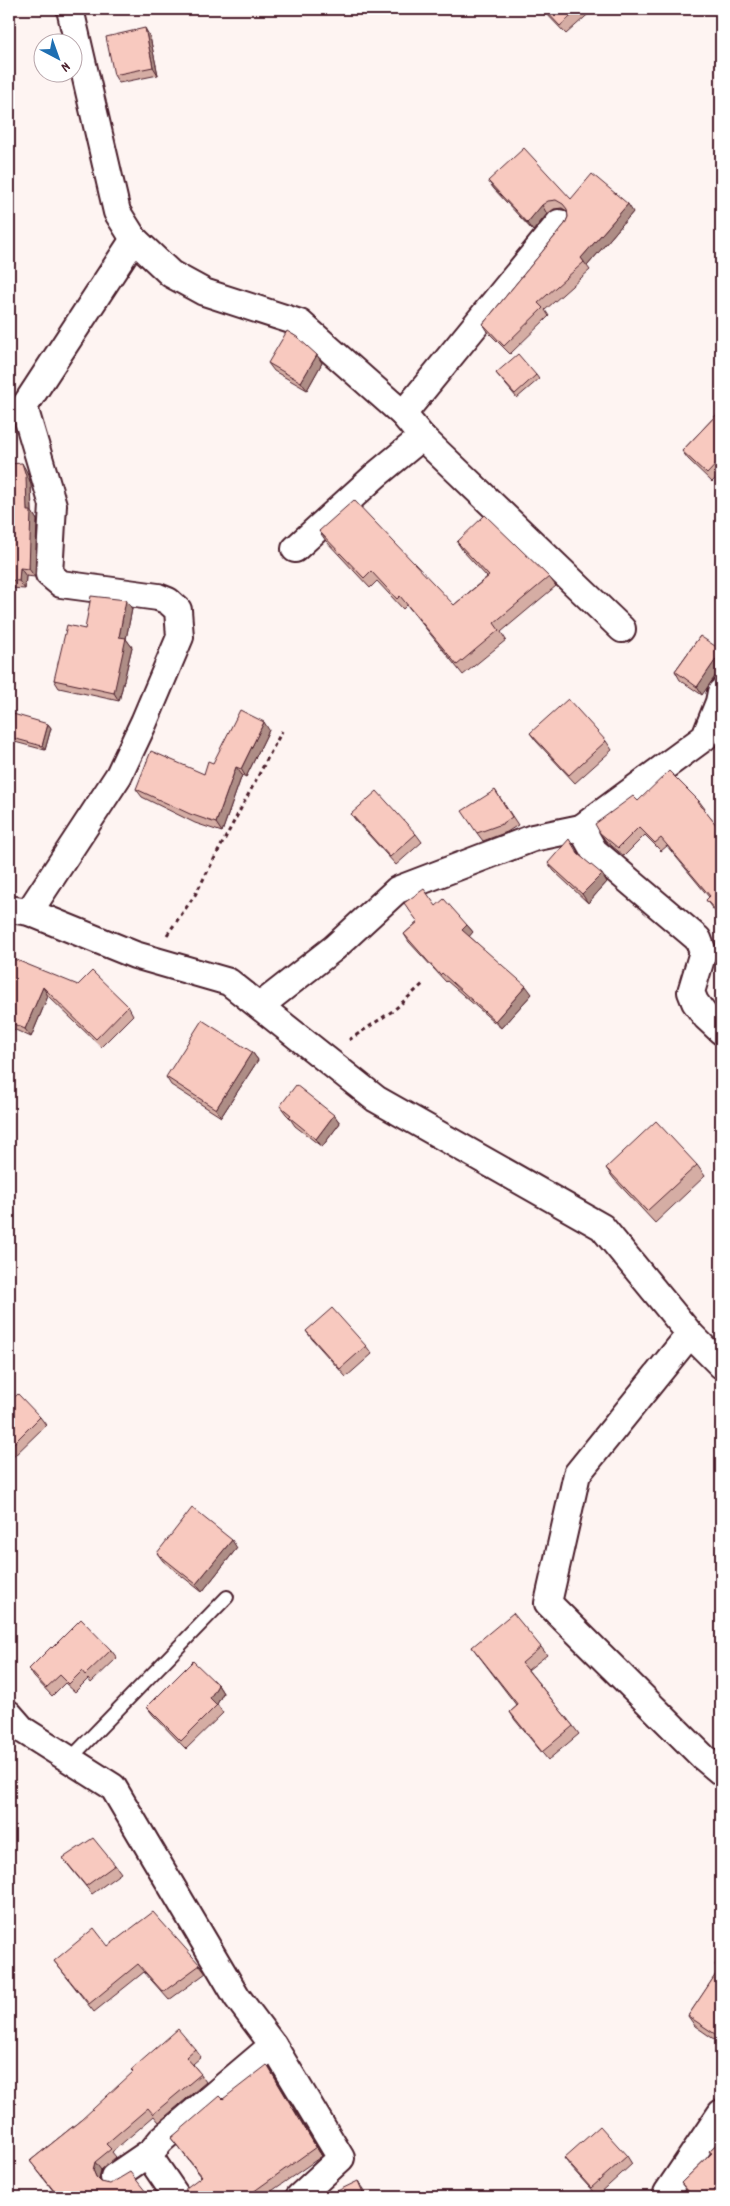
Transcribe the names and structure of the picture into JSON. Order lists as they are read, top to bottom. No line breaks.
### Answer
{"north":"bottom right"}
